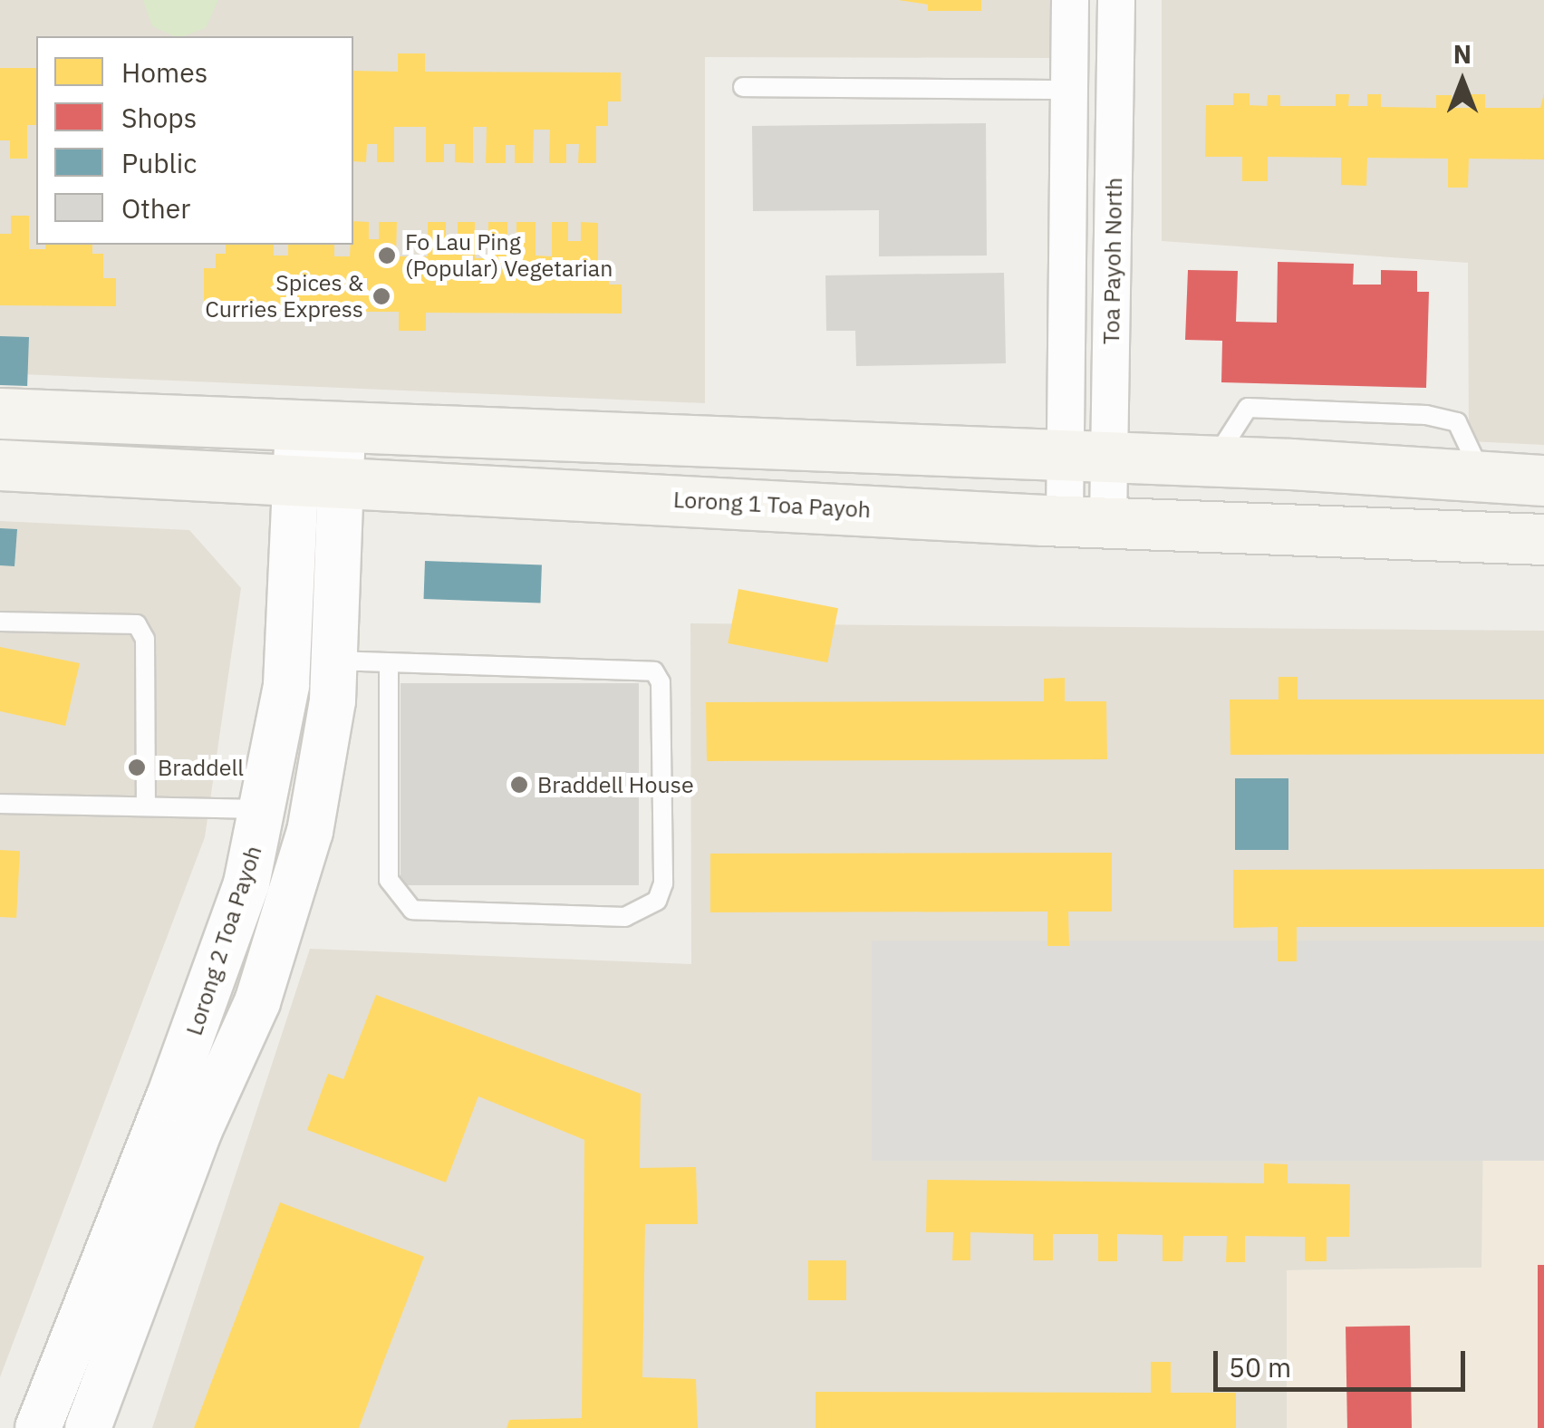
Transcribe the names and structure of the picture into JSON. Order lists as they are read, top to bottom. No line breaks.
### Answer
{"streets":{"main road":["Lorong 1 Toa Payoh"],"street":["Toa Payoh North","Lorong 2 Toa Payoh"]},"crossings":[["Toa Payoh North","Lorong 1 Toa Payoh"],["Lorong 1 Toa Payoh","Lorong 2 Toa Payoh"]],"places":["Fo Lau Ping (Popular) Vegetarian","Spices & Curries Express","Braddell","Braddell House"],"legend":["Homes","Shops","Public","Other"],"scale_bar":"50 m","north":"top"}
